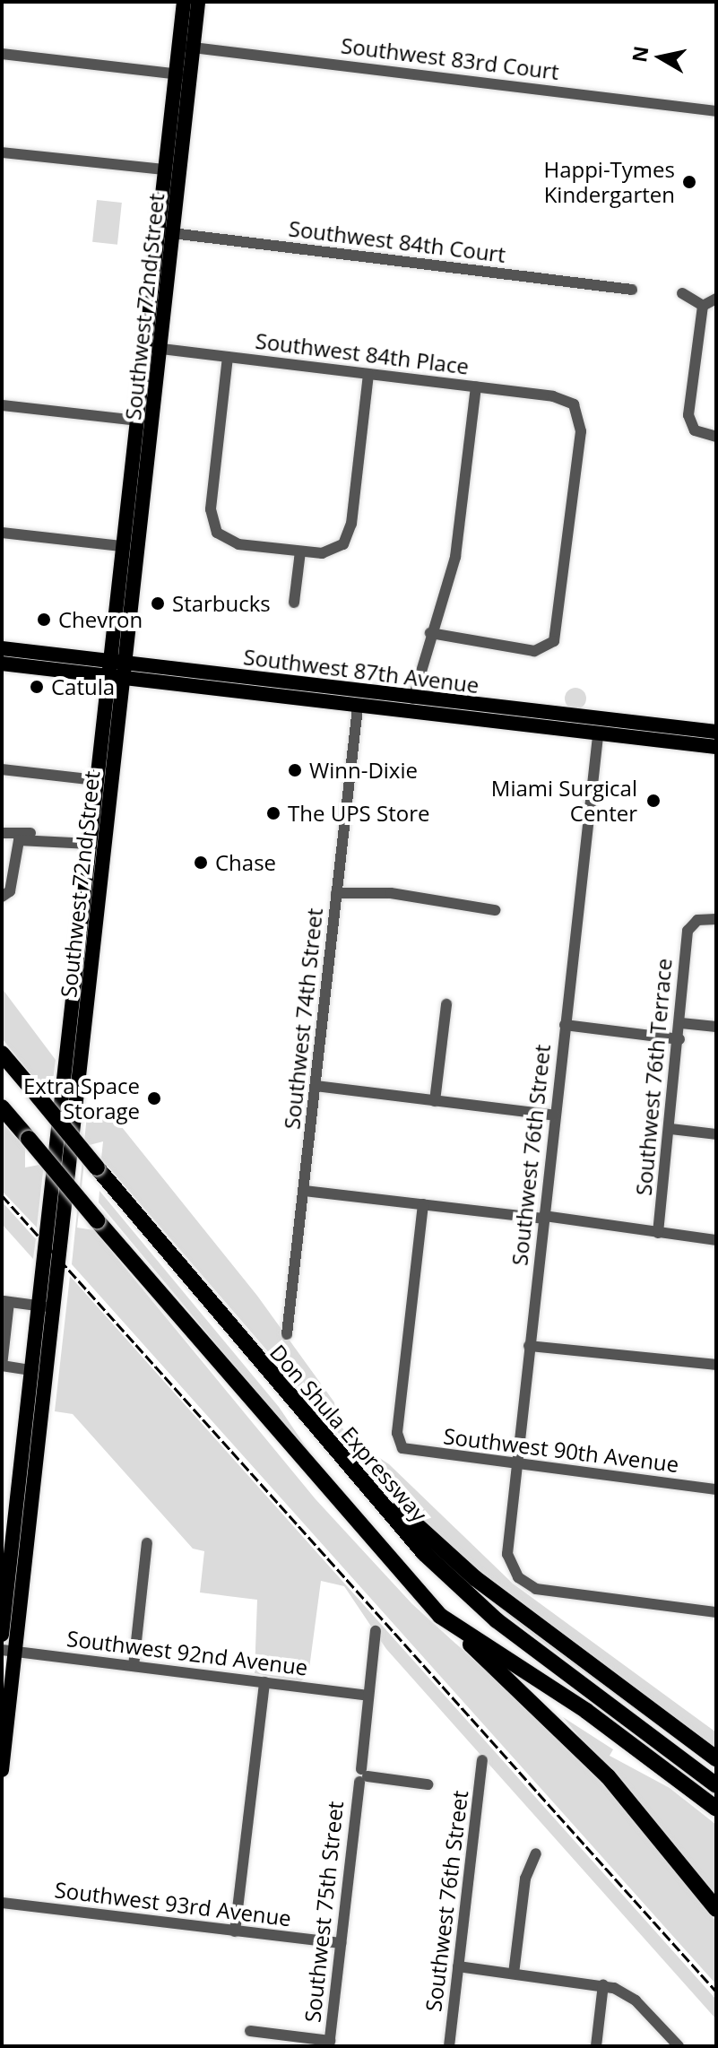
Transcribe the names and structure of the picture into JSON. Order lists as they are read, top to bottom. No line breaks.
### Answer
{"streets":{"highway":["Don Shula Expressway"],"main road":["Southwest 72nd Street","Southwest 87th Avenue"],"street":["Southwest 83rd Court","Southwest 84th Court","Southwest 84th Place","Southwest 74th Street","Southwest 76th Terrace","Southwest 76th Street","Southwest 90th Avenue","Southwest 92nd Avenue","Southwest 93rd Avenue","Southwest 75th Street"]},"crossings":[["Southwest 83rd Court","Southwest 72nd Street"],["Southwest 84th Court","Southwest 72nd Street"],["Southwest 72nd Street","Southwest 84th Place"],["Southwest 72nd Street","Southwest 87th Avenue"],["Southwest 72nd Street","Southwest 92nd Avenue"],["Southwest 87th Avenue","Southwest 74th Street"],["Southwest 87th Avenue","Southwest 76th Street"],["Southwest 76th Street","Southwest 90th Avenue"],["Southwest 92nd Avenue","Southwest 75th Street"],["Southwest 93rd Avenue","Southwest 75th Street"]],"places":["Happi-Tymes Kindergarten","Starbucks","Chevron","Catula","Winn-Dixie","Miami Surgical Center","The UPS Store","Chase","Extra Space Storage"],"north":"left"}
